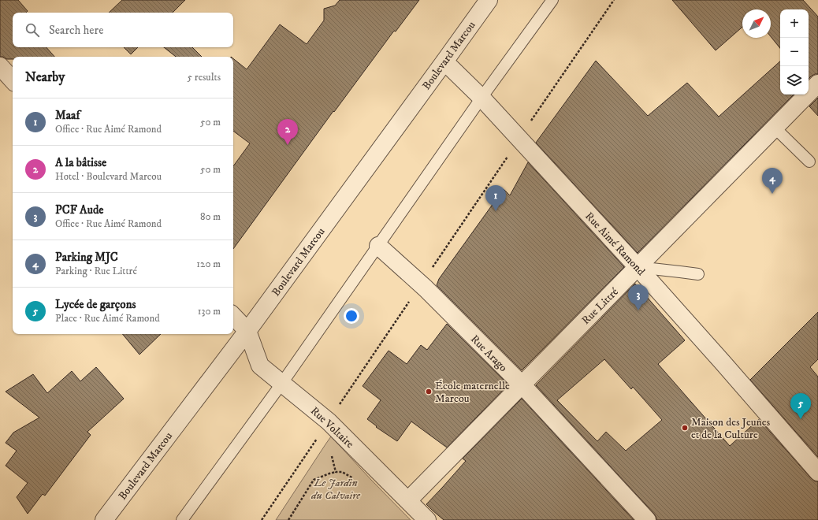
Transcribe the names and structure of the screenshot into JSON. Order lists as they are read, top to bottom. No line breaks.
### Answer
{"streets":{"street":["Boulevard Marcou","Rue Aimé Ramond","Rue Littré","Rue Arago","Rue Voltaire"]},"crossings":[["Boulevard Marcou","Rue Aimé Ramond"],["Boulevard Marcou","Rue Voltaire"],["Rue Aimé Ramond","Rue Littré"],["Rue Littré","Rue Arago"],["Rue Littré","Rue Voltaire"]],"parks":["Le Jardin du Calvaire"],"places":["École maternelle Marcou","Maison des Jeunes et de la Culture"],"north":"top right","page":{"map_buttons":["+","−"],"search":"Search here","heading":["Nearby","5 results"],"list":[{"mark":"1","name":"Maaf","note":"Office · Rue Aimé Ramond","value":"50 m"},{"mark":"2","name":"A la bâtisse","note":"Hotel · Boulevard Marcou","value":"50 m"},{"mark":"3","name":"PCF Aude","note":"Office · Rue Aimé Ramond","value":"80 m"},{"mark":"4","name":"Parking MJC","note":"Parking · Rue Littré","value":"120 m"},{"mark":"5","name":"Lycée de garçons","note":"Place · Rue Aimé Ramond","value":"130 m"}],"pins":["2","4","1","3","5"]}}
